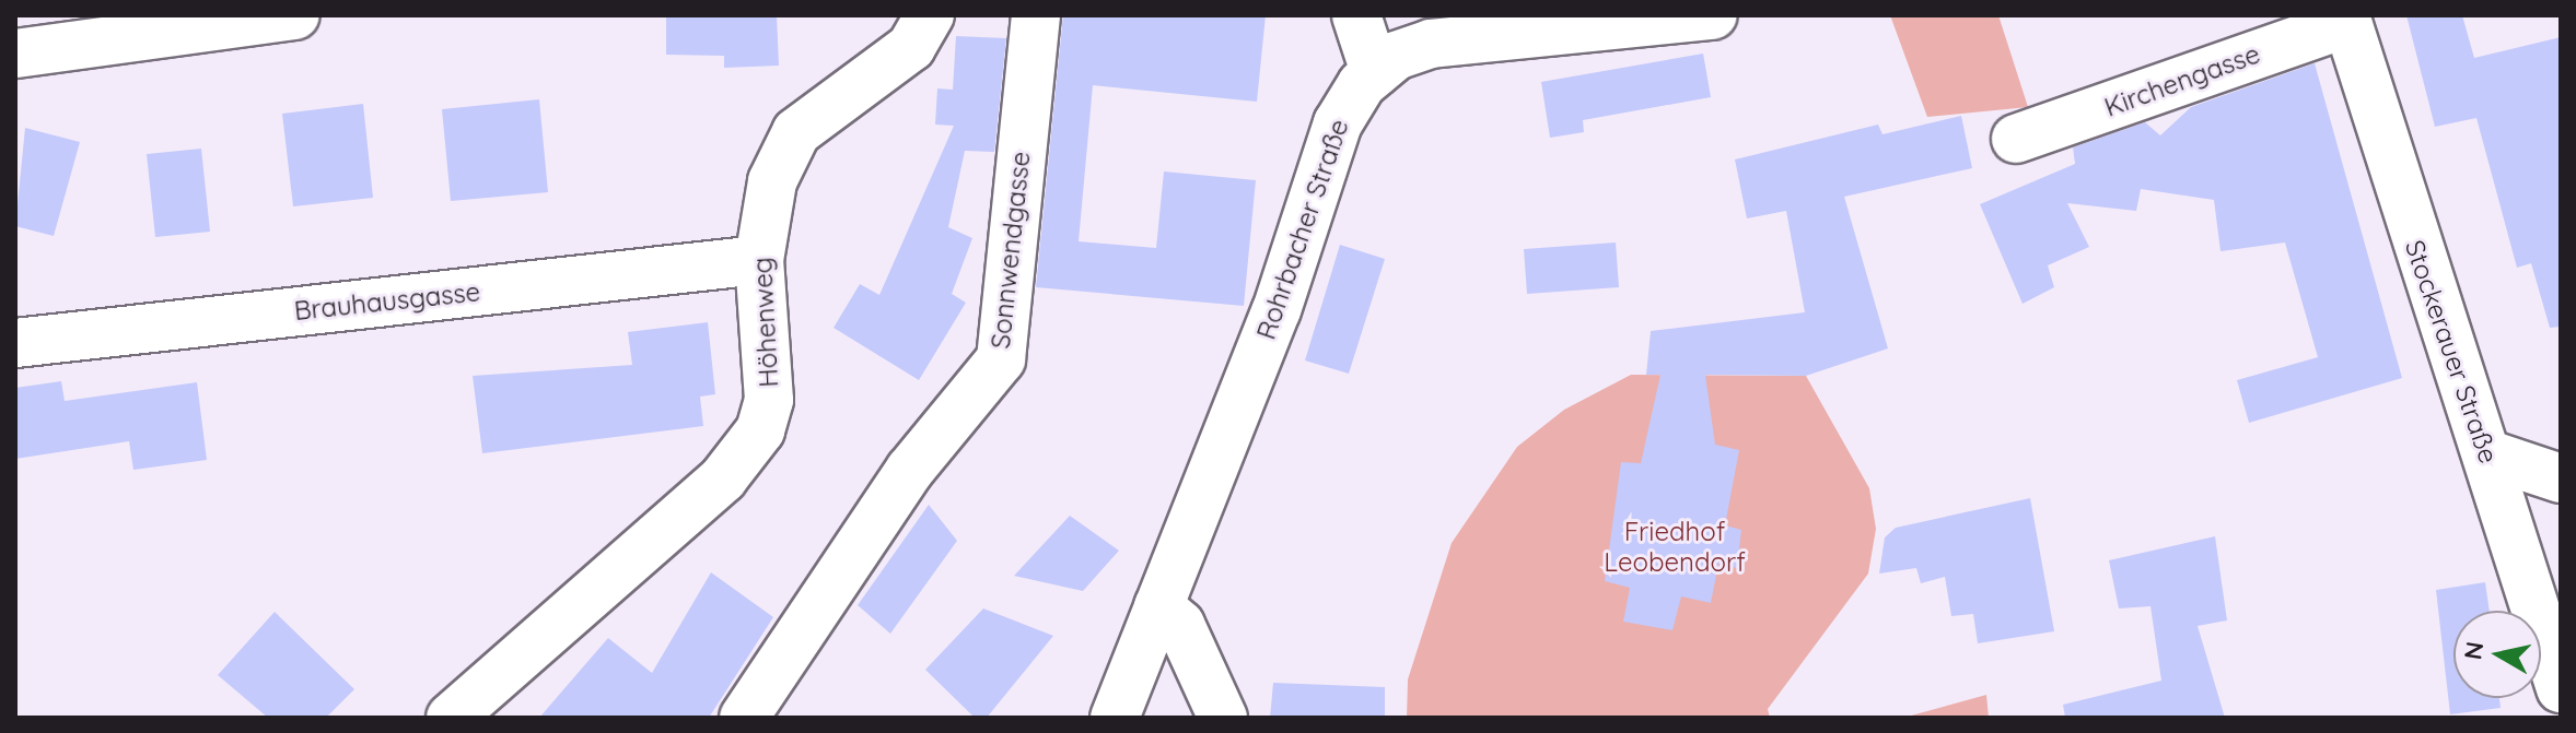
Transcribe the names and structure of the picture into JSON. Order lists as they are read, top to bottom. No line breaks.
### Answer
{"streets":{"street":["Kirchengasse","Rohrbacher Straße","Sonnwendgasse","Brauhausgasse","Höhenweg","Stockerauer Straße"]},"crossings":[["Kirchengasse","Stockerauer Straße"],["Brauhausgasse","Höhenweg"]],"parks":["Friedhof Leobendorf"],"north":"left"}
